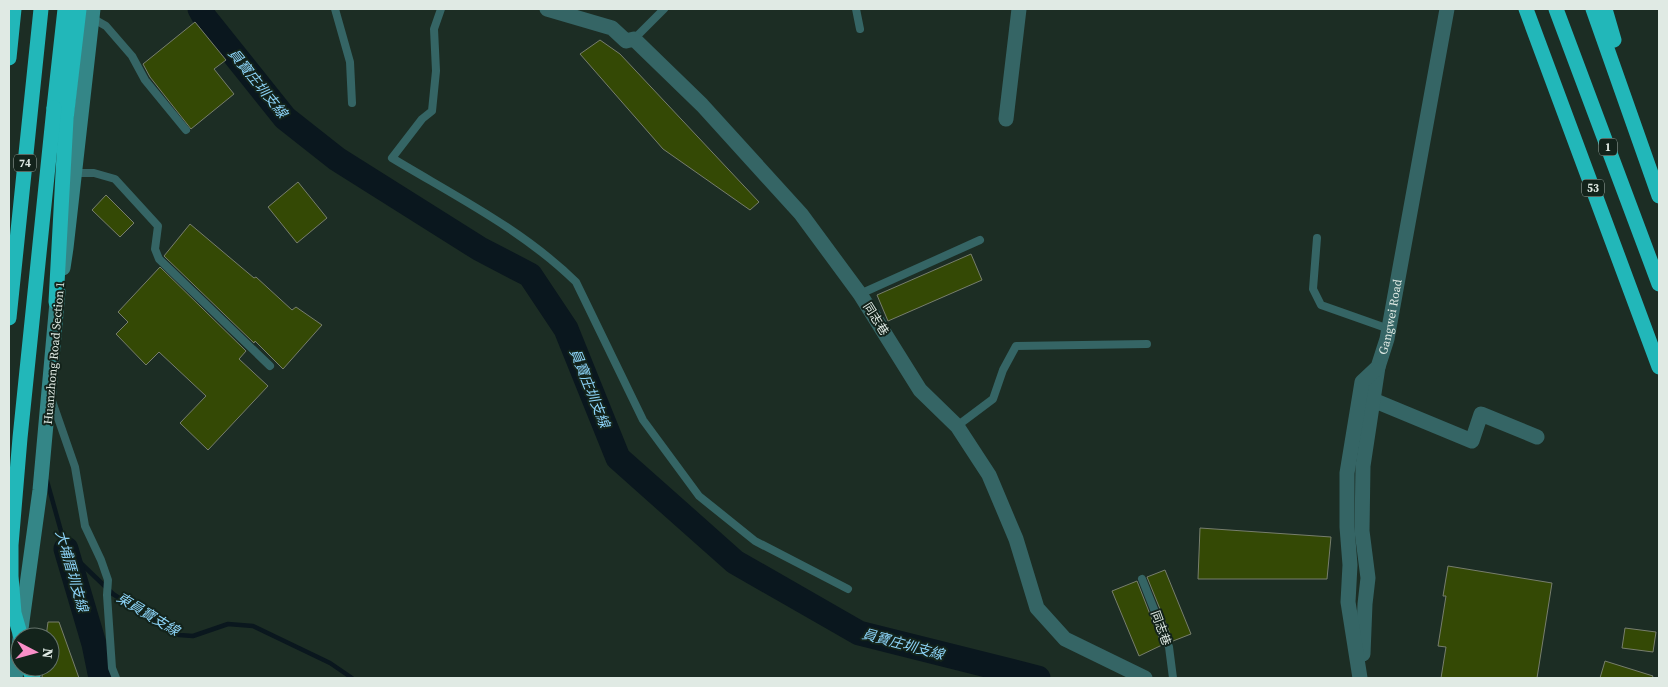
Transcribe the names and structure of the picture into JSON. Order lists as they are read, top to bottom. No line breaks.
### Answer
{"streets":{"highway":["1","74","53"],"street":["Gangwei Road","同志巷","Huanzhong Road Section 1"]},"water":["員寶庄圳支線","大埔厝圳支線","東員寶支線"],"north":"right"}
